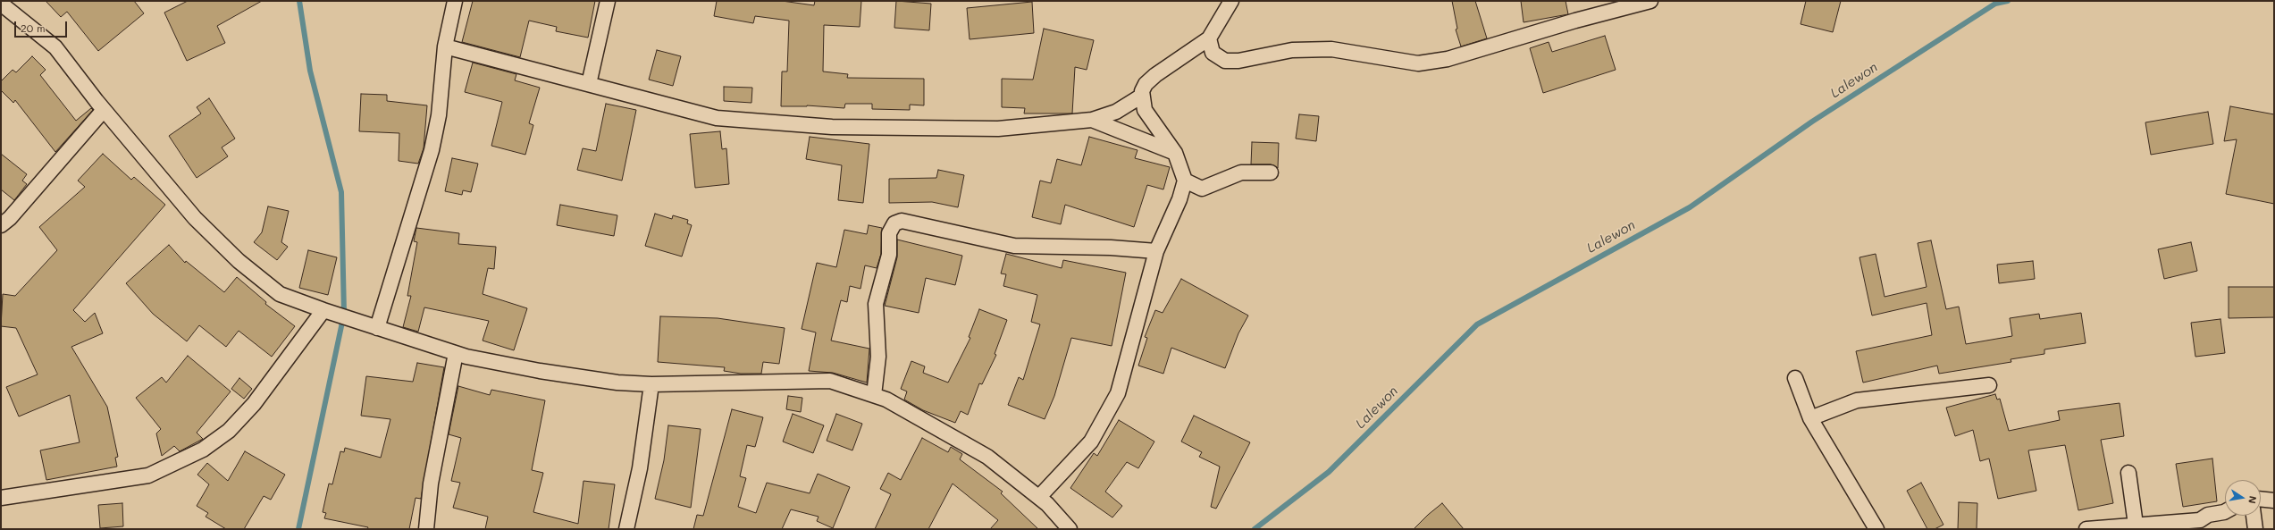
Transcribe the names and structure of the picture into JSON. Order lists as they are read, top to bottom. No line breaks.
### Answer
{"water":["Lalewon"],"scale_bar":"20 m","north":"right"}
